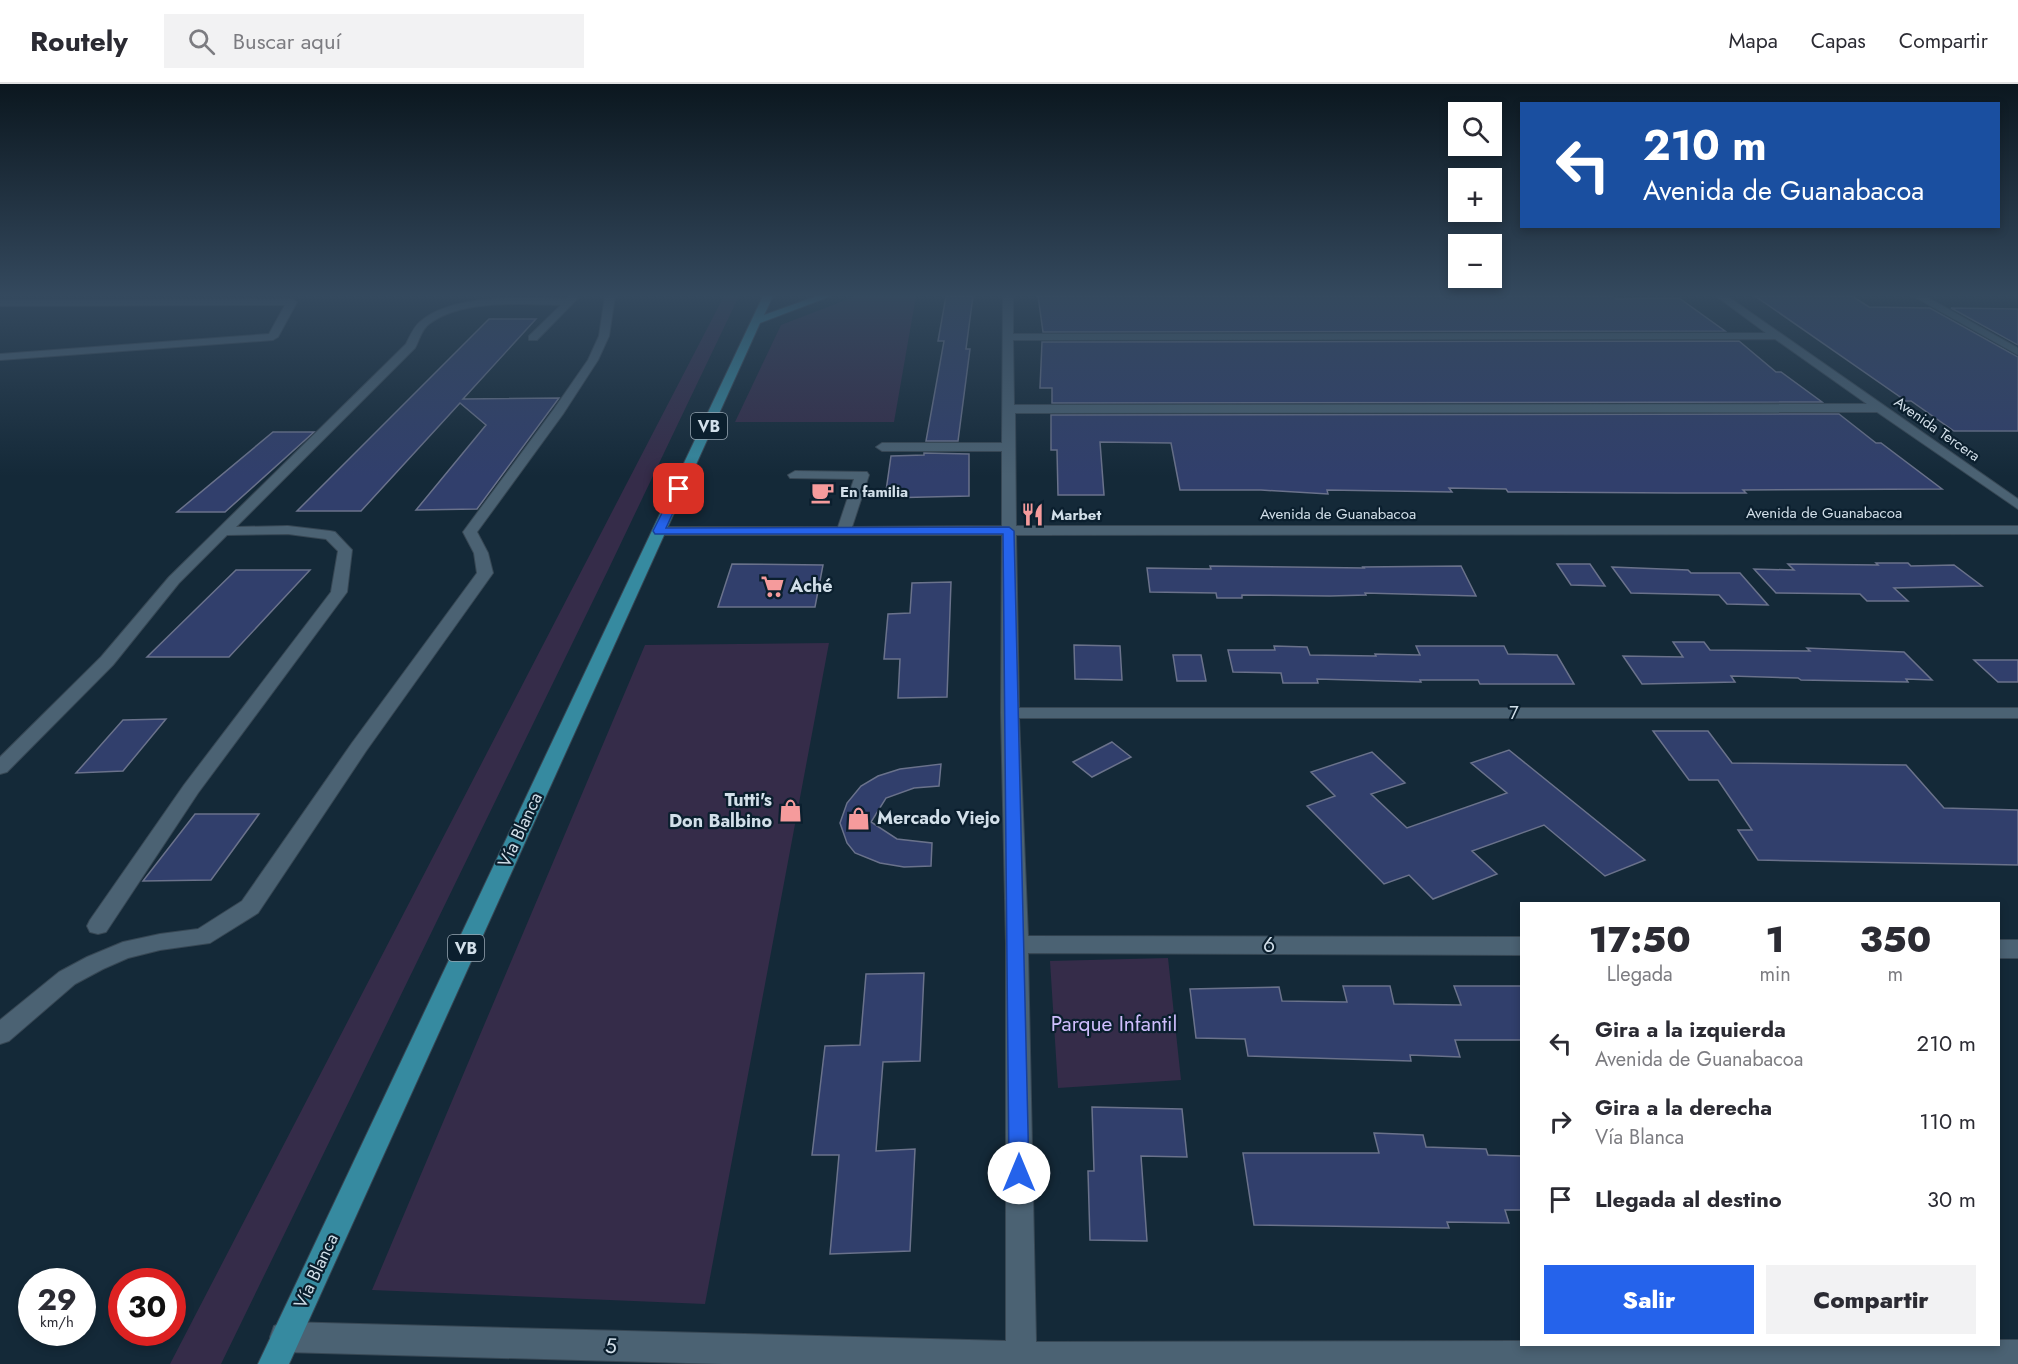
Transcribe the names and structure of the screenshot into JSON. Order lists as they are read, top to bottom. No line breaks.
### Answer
{"streets":{"main road":["VB","Vía Blanca"],"street":["Avenida Tercera","Avenida de Guanabacoa","7","6","5"]},"crossings":[["Avenida de Guanabacoa","Vía Blanca"],["Vía Blanca","5"]],"parks":["Parque Infantil"],"places":{"cafe":["En familia"],"restaurant":["Marbet"],"supermarket":["Aché"],"shop":["Tutti's Don Balbino","Mercado Viejo"]},"page":{"header":"Routely","search":"Buscar aquí","nav":["Mapa","Capas","Compartir"],"map_buttons":["+","−"],"turn":["210 m","Avenida de Guanabacoa"],"eta":["17:50","Llegada","1","min","350","m"],"list":[{"name":"Gira a la izquierda","note":"Avenida de Guanabacoa","value":"210 m"},{"name":"Gira a la derecha","note":"Vía Blanca","value":"110 m"},{"name":"Llegada al destino","value":"30 m"}],"buttons":["Salir","Compartir"],"speed":"29 km/h","limit":"30"}}
